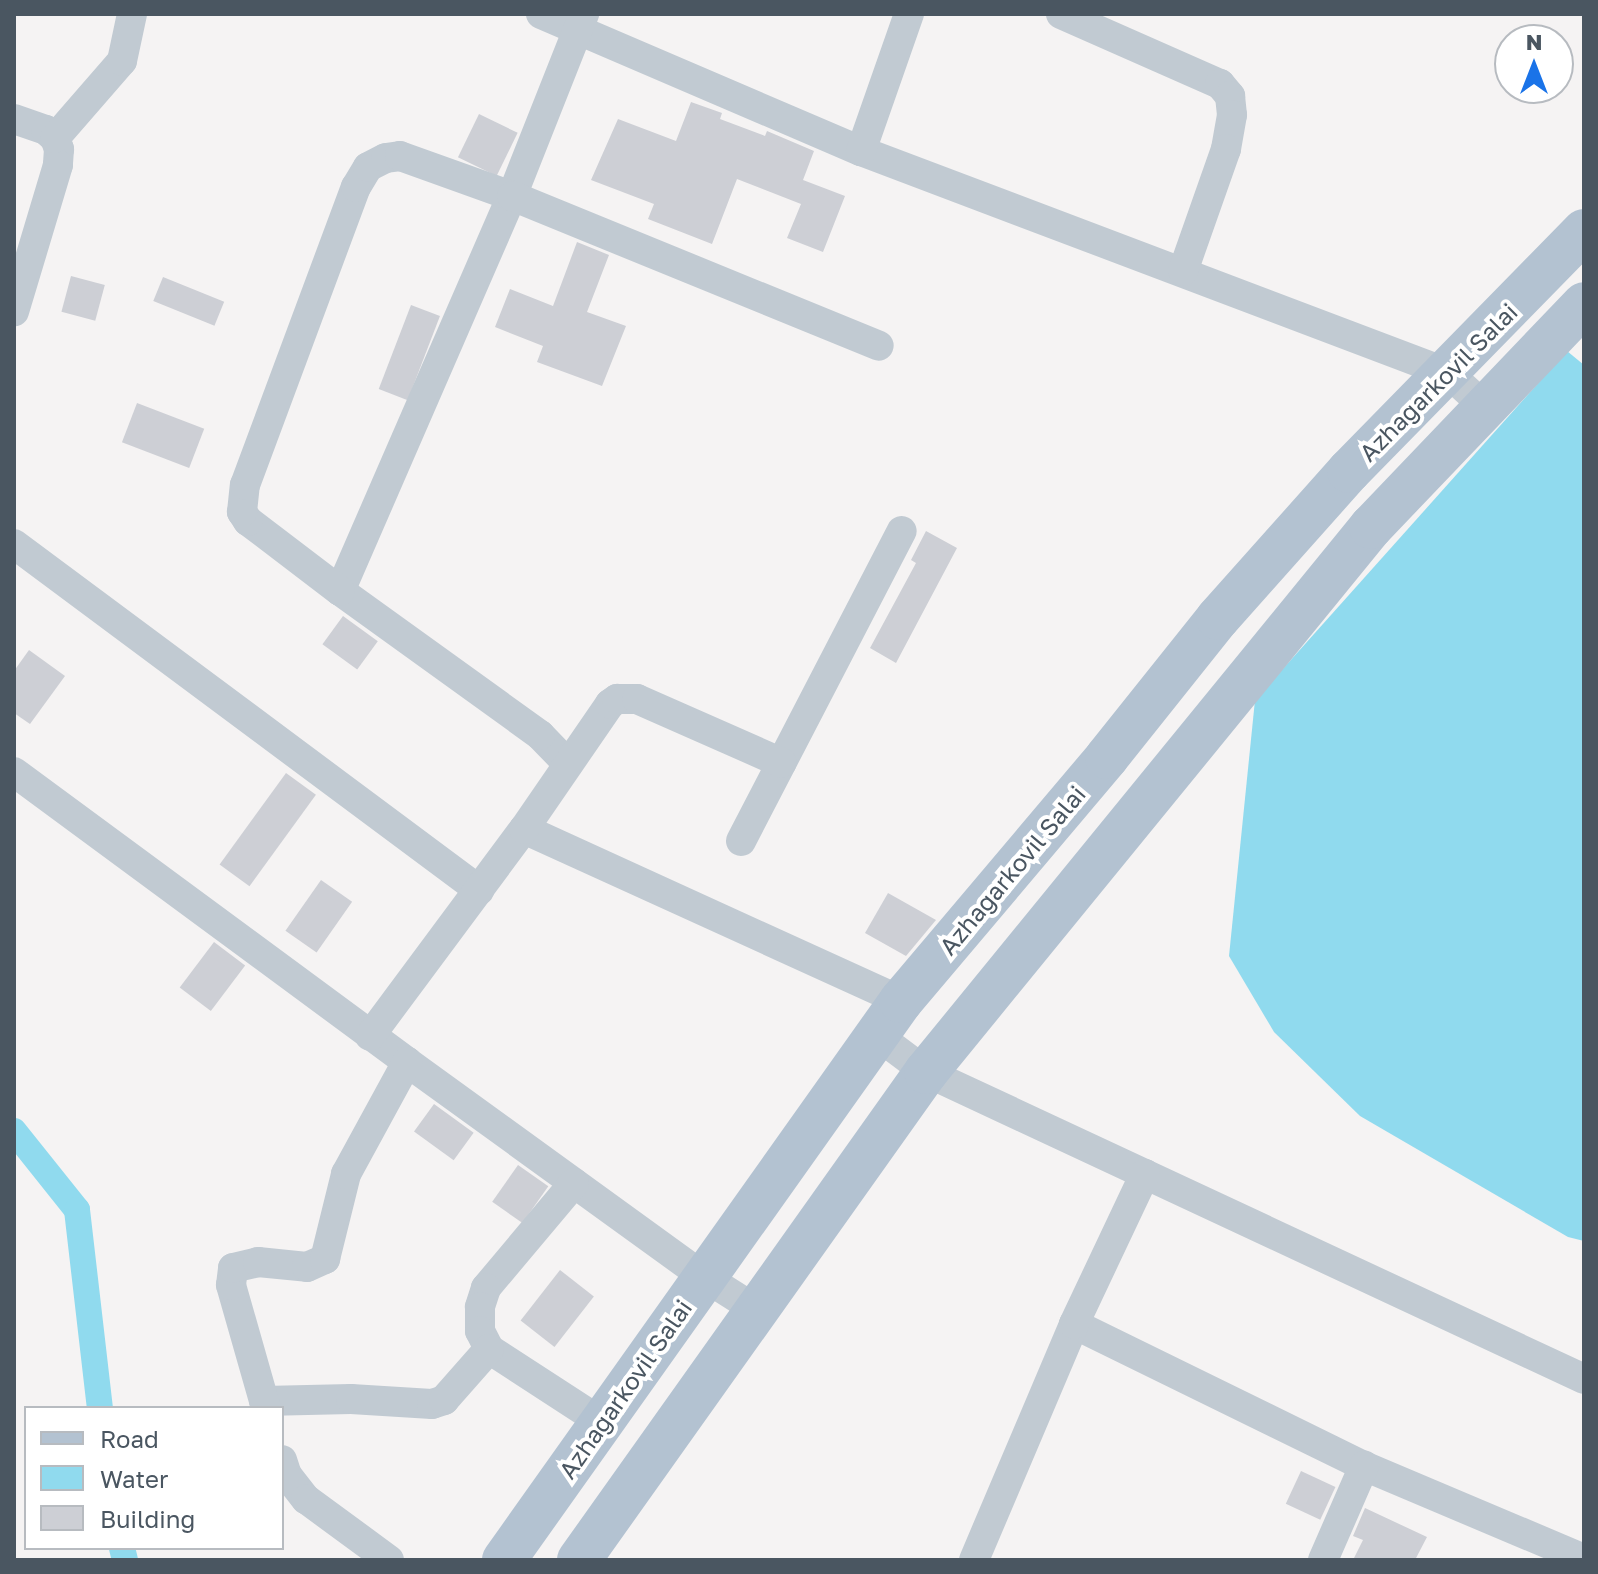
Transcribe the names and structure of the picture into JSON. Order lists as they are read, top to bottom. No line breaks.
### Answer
{"streets":{"main road":["Azhagarkovil Salai"]},"legend":["Road","Water","Building"],"north":"top"}
